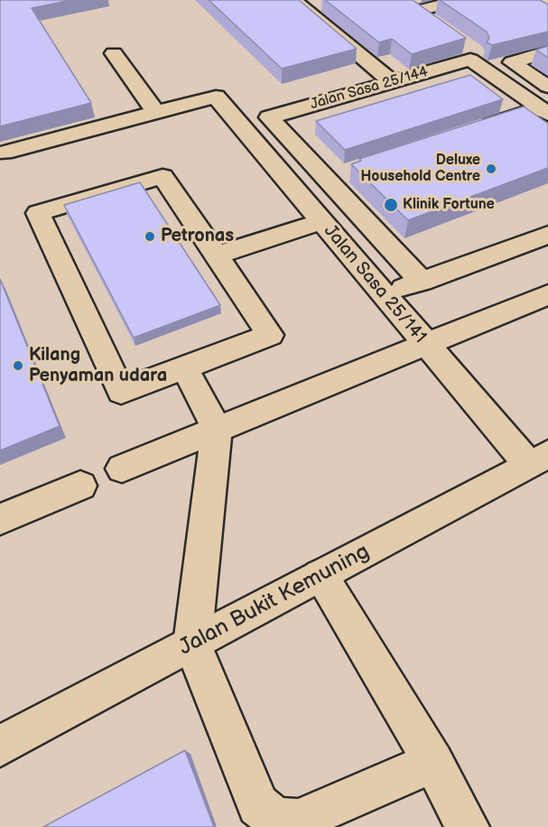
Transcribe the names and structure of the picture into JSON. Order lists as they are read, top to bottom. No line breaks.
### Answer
{"streets":{"street":["Jalan Sasa 25/144","Jalan Sasa 25/141","Jalan Bukit Kemuning"]},"crossings":[["Jalan Sasa 25/141","Jalan Bukit Kemuning"]],"places":["Deluxe Household Centre","Klinik Fortune","Petronas","Kilang Penyaman udara"]}
